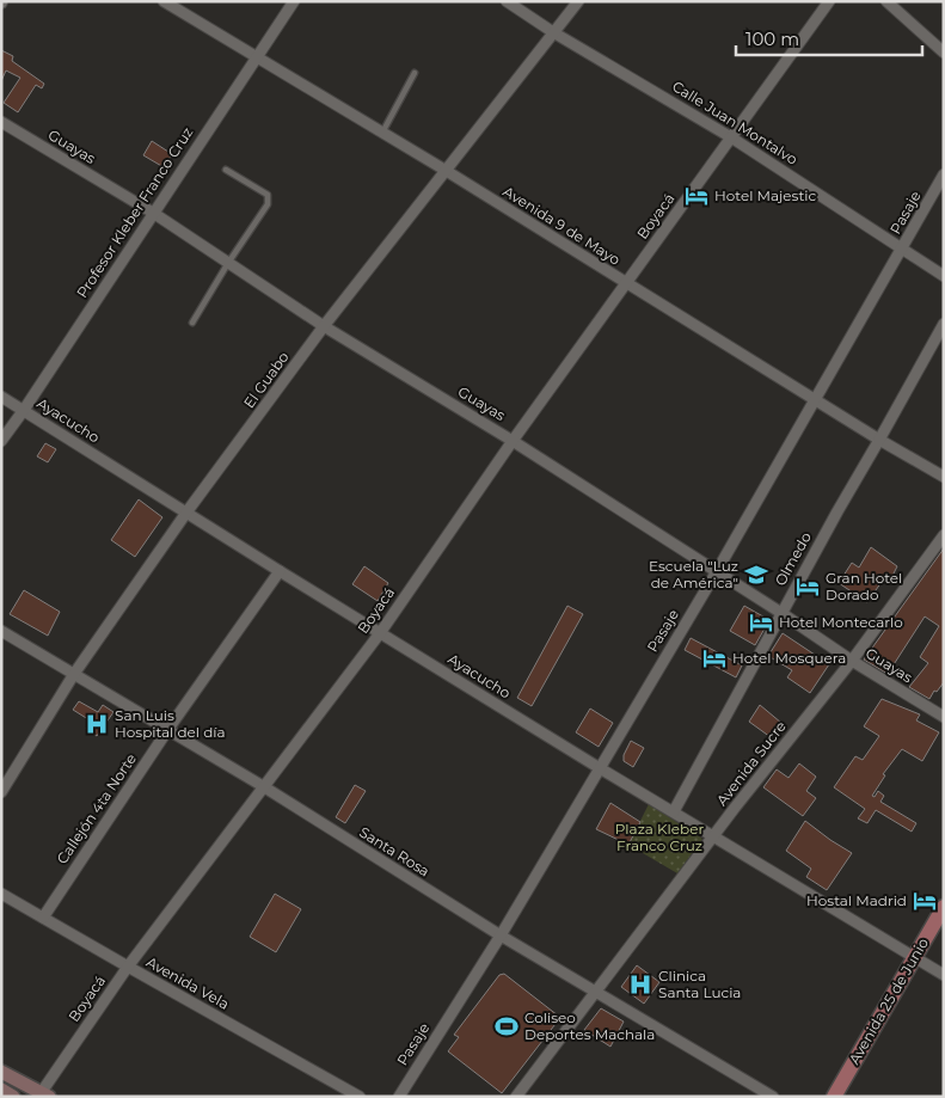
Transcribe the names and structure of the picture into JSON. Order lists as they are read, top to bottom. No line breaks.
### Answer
{"streets":{"main road":["Avenida 25 de Junio"],"street":["Calle Juan Montalvo","Guayas","Profesor Kleber Franco Cruz","Pasaje","Boyacá","Avenida 9 de Mayo","El Guabo","Ayacucho","Olmedo","Avenida Sucre","Callejón 4ta Norte","Santa Rosa","Avenida Vela"]},"crossings":[["Calle Juan Montalvo","Pasaje"],["Calle Juan Montalvo","Boyacá"],["Calle Juan Montalvo","El Guabo"],["Guayas","Profesor Kleber Franco Cruz"],["Guayas","Pasaje"],["Guayas","Boyacá"],["Guayas","El Guabo"],["Guayas","Olmedo"],["Guayas","Avenida Sucre"],["Profesor Kleber Franco Cruz","Avenida 9 de Mayo"],["Profesor Kleber Franco Cruz","Ayacucho"],["Pasaje","Avenida 9 de Mayo"],["Pasaje","Ayacucho"],["Pasaje","Santa Rosa"],["Boyacá","Avenida 9 de Mayo"],["Boyacá","Ayacucho"],["Boyacá","Santa Rosa"],["Boyacá","Avenida Vela"],["Avenida 9 de Mayo","El Guabo"],["Avenida 9 de Mayo","Olmedo"],["El Guabo","Ayacucho"],["El Guabo","Santa Rosa"],["Ayacucho","Olmedo"],["Ayacucho","Avenida Sucre"],["Ayacucho","Callejón 4ta Norte"],["Ayacucho","Avenida 25 de Junio"],["Avenida Sucre","Santa Rosa"],["Callejón 4ta Norte","Santa Rosa"],["Callejón 4ta Norte","Avenida Vela"]],"parks":["Plaza Kleber Franco Cruz"],"places":{"hotel":["Hotel Majestic","Gran Hotel Dorado","Hotel Montecarlo","Hotel Mosquera","Hostal Madrid"],"school or university":["Escuela \"Luz de América\""],"hospital":["San Luis Hospital del día","Clinica Santa Lucia"],"sports":["Coliseo Deportes Machala"]},"scale_bar":"100 m"}
